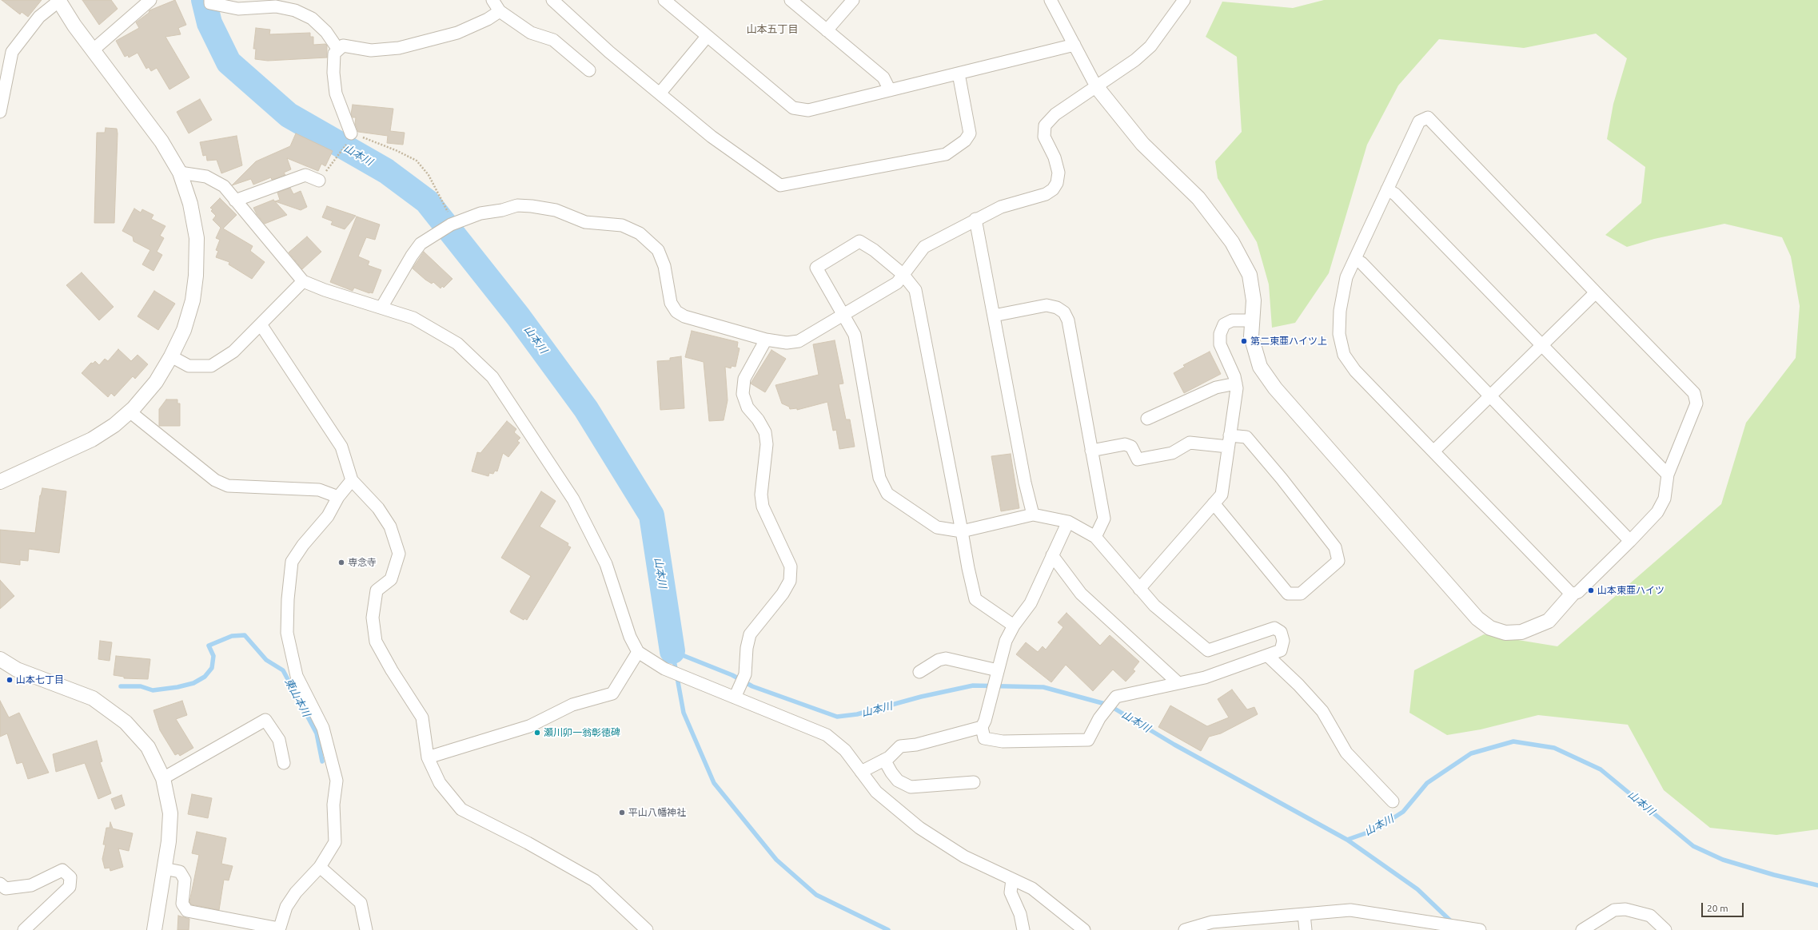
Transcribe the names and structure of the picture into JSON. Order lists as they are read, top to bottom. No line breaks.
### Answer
{"districts":["山本五丁目"],"water":["山本川","東山本川"],"places":["第二東亜ハイツ上","専念寺","山本東亜ハイツ","山本七丁目","瀬川卯一翁彰徳碑","平山八幡神社"],"scale_bar":"20 m"}
